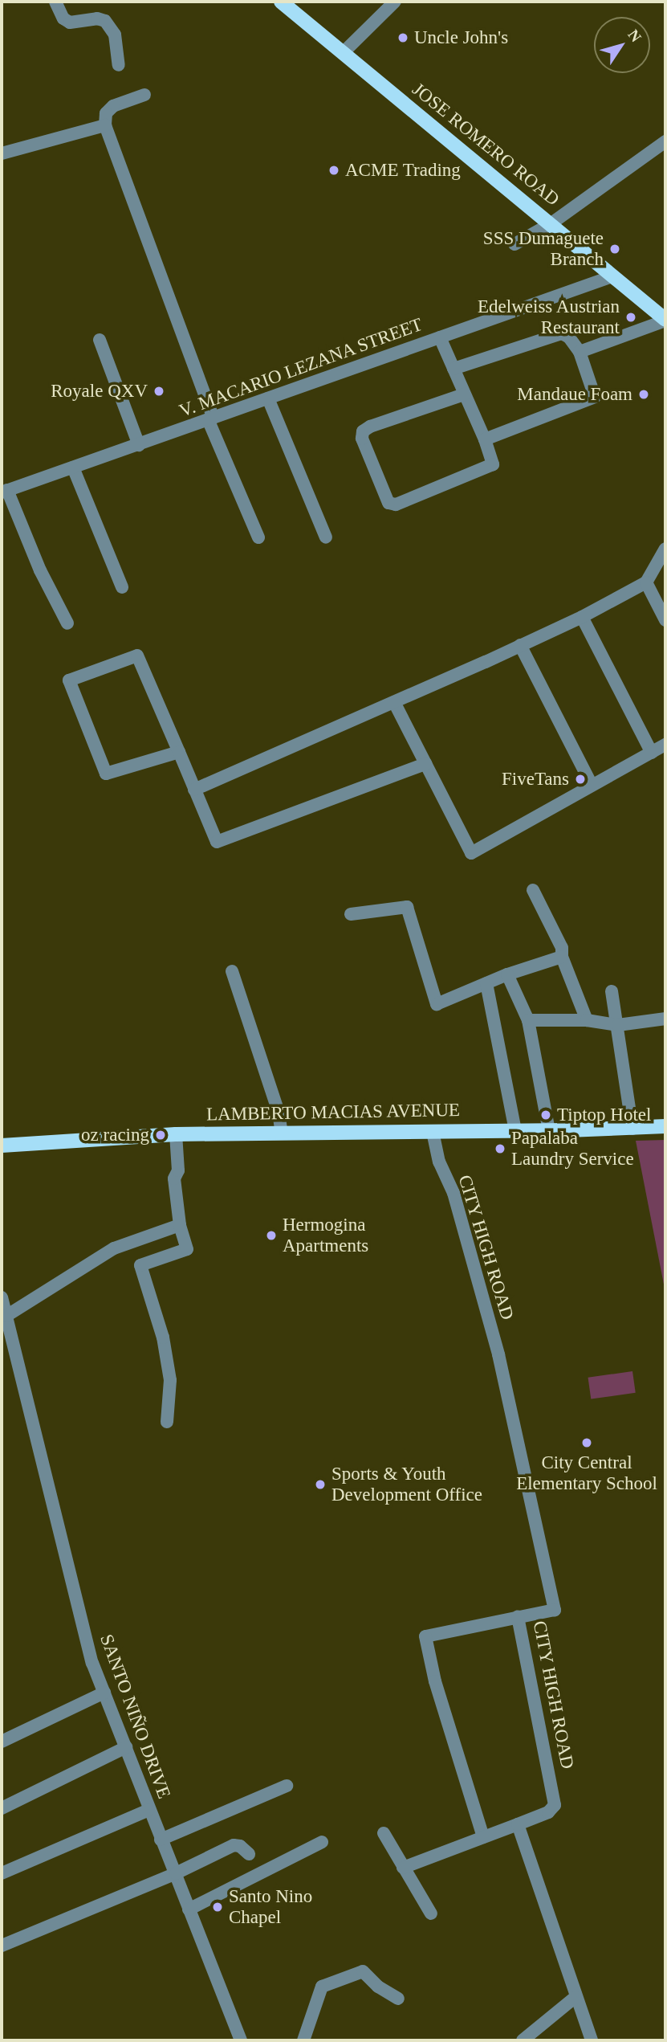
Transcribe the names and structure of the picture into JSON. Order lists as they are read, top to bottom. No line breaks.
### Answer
{"streets":{"main road":["JOSE ROMERO ROAD","LAMBERTO MACIAS AVENUE"],"street":["V. MACARIO LEZANA STREET","CITY HIGH ROAD","SANTO NIÑO DRIVE"]},"crossings":[["JOSE ROMERO ROAD","V. MACARIO LEZANA STREET"],["LAMBERTO MACIAS AVENUE","CITY HIGH ROAD"]],"places":["Uncle John's","ACME Trading","SSS Dumaguete Branch","Edelweiss Austrian Restaurant","Royale QXV","Mandaue Foam","FiveTans","Tiptop Hotel","oz racing","Papalaba Laundry Service","Hermogina Apartments","City Central Elementary School","Sports & Youth Development Office","Santo Nino Chapel"],"north":"top right"}
